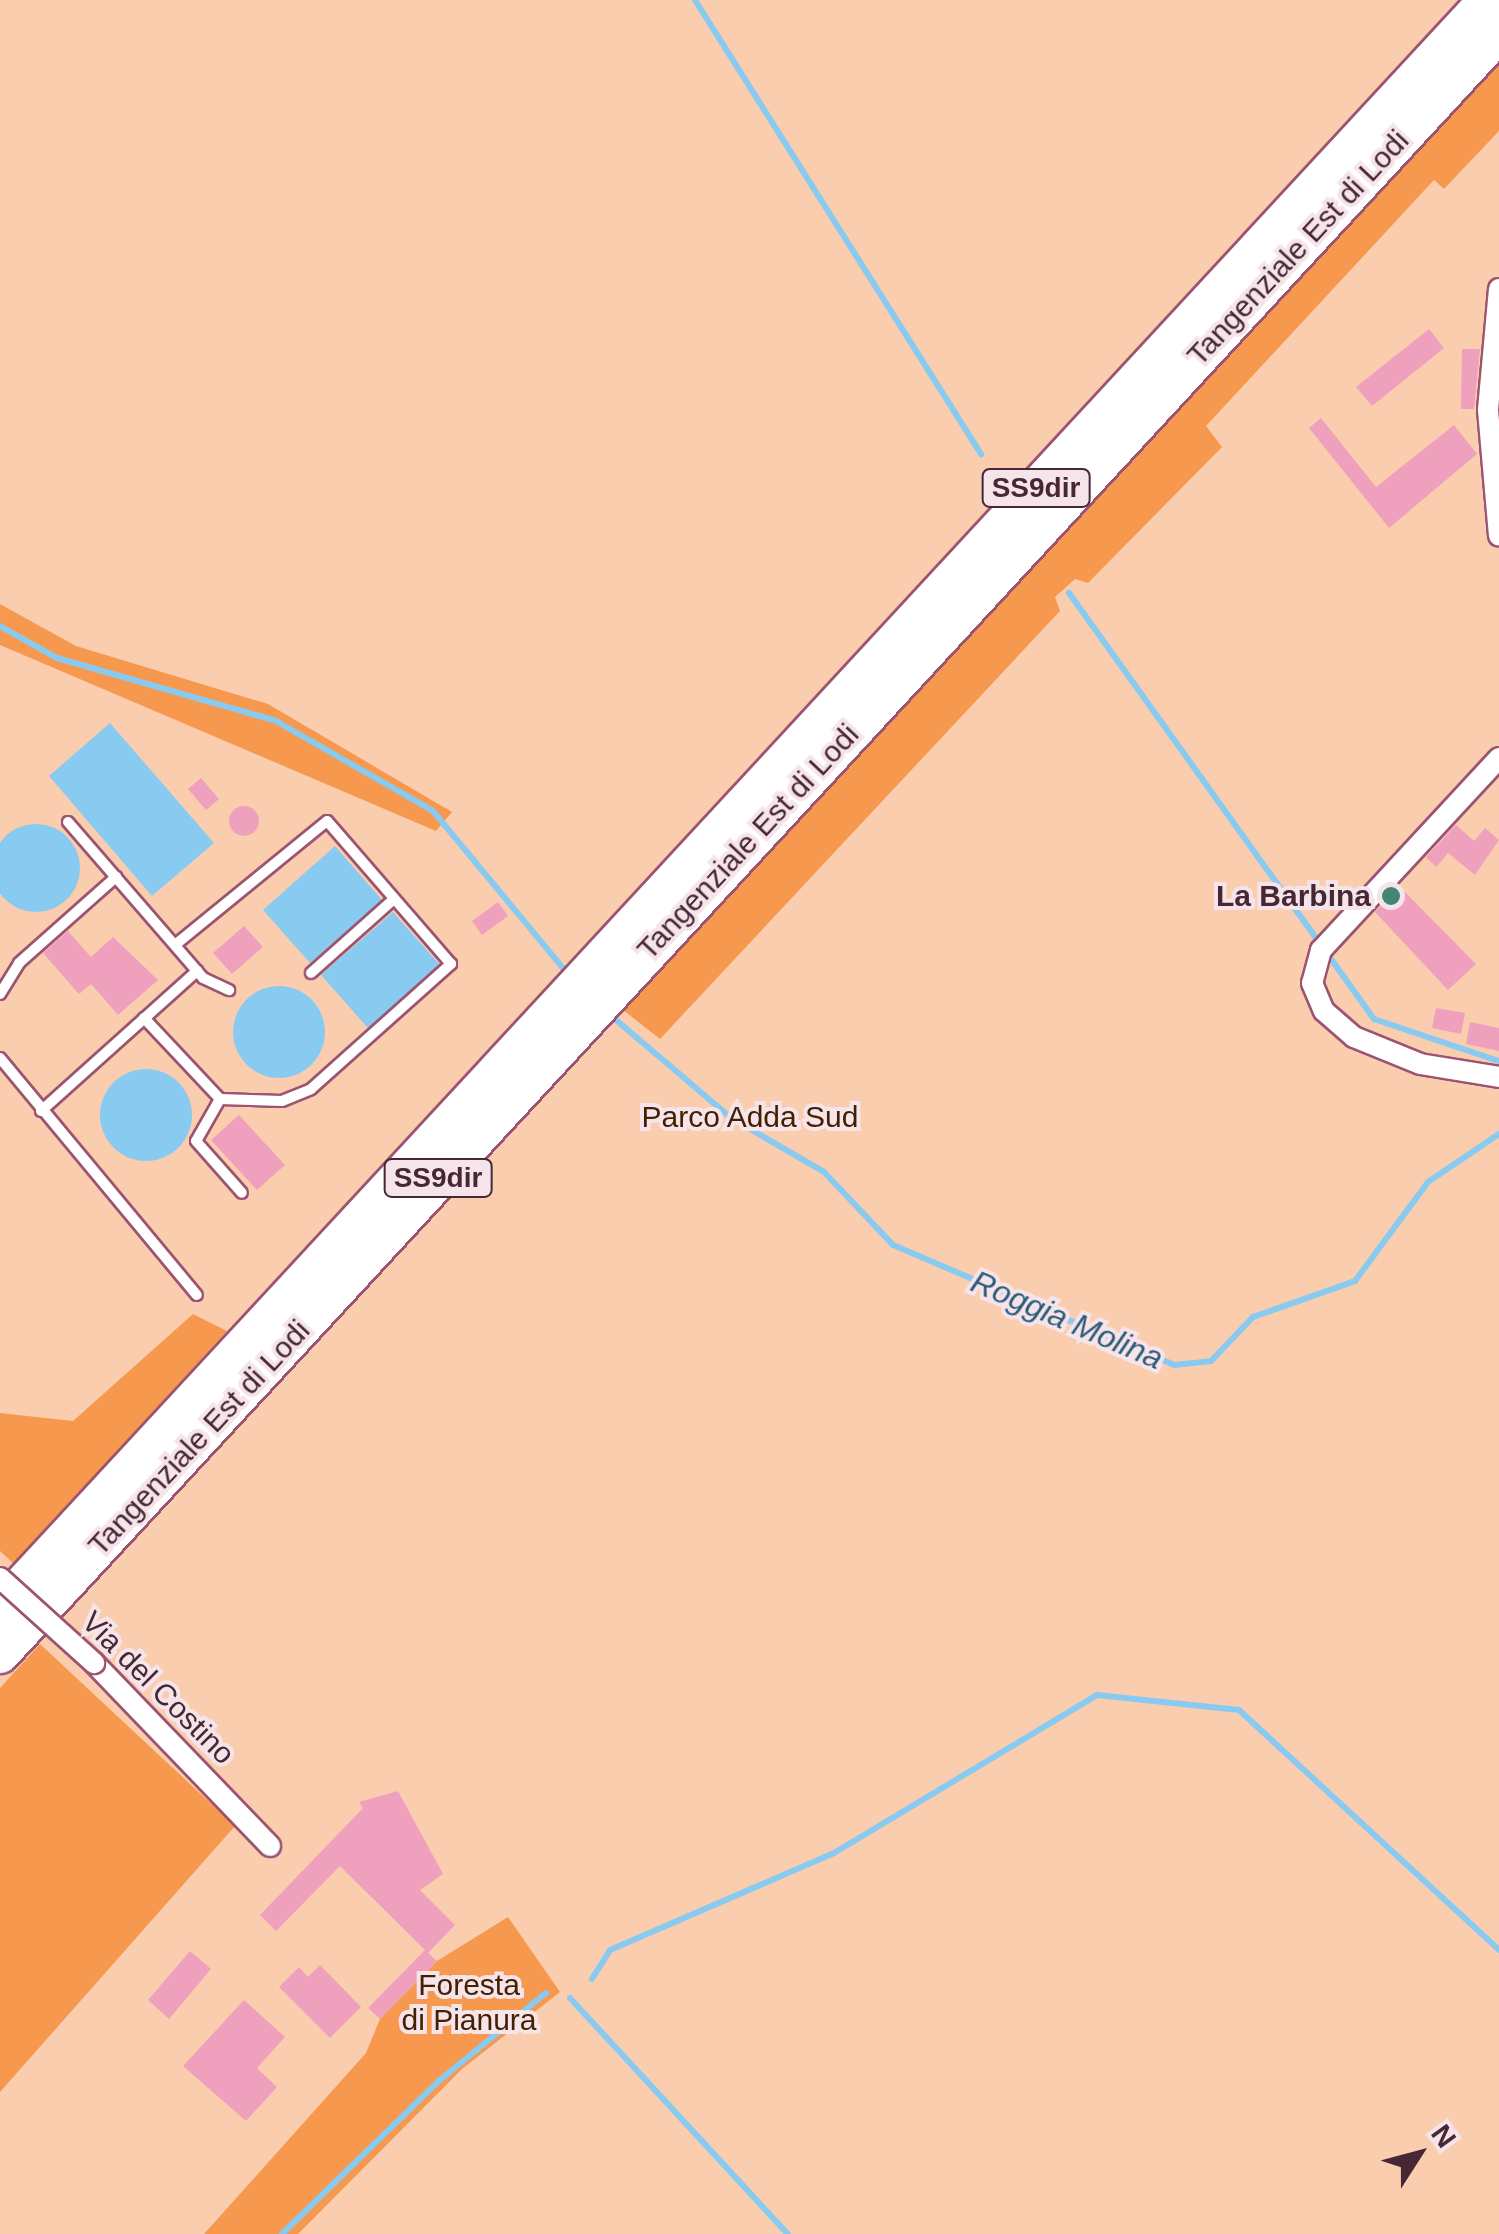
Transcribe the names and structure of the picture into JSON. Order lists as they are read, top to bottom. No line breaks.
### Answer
{"streets":{"highway":["Tangenziale Est di Lodi","SS9dir"],"street":["Via del Costino"]},"water":["Roggia Molina"],"parks":["Parco Adda Sud","Foresta di Pianura"],"places":["La Barbina"],"north":"top right"}
